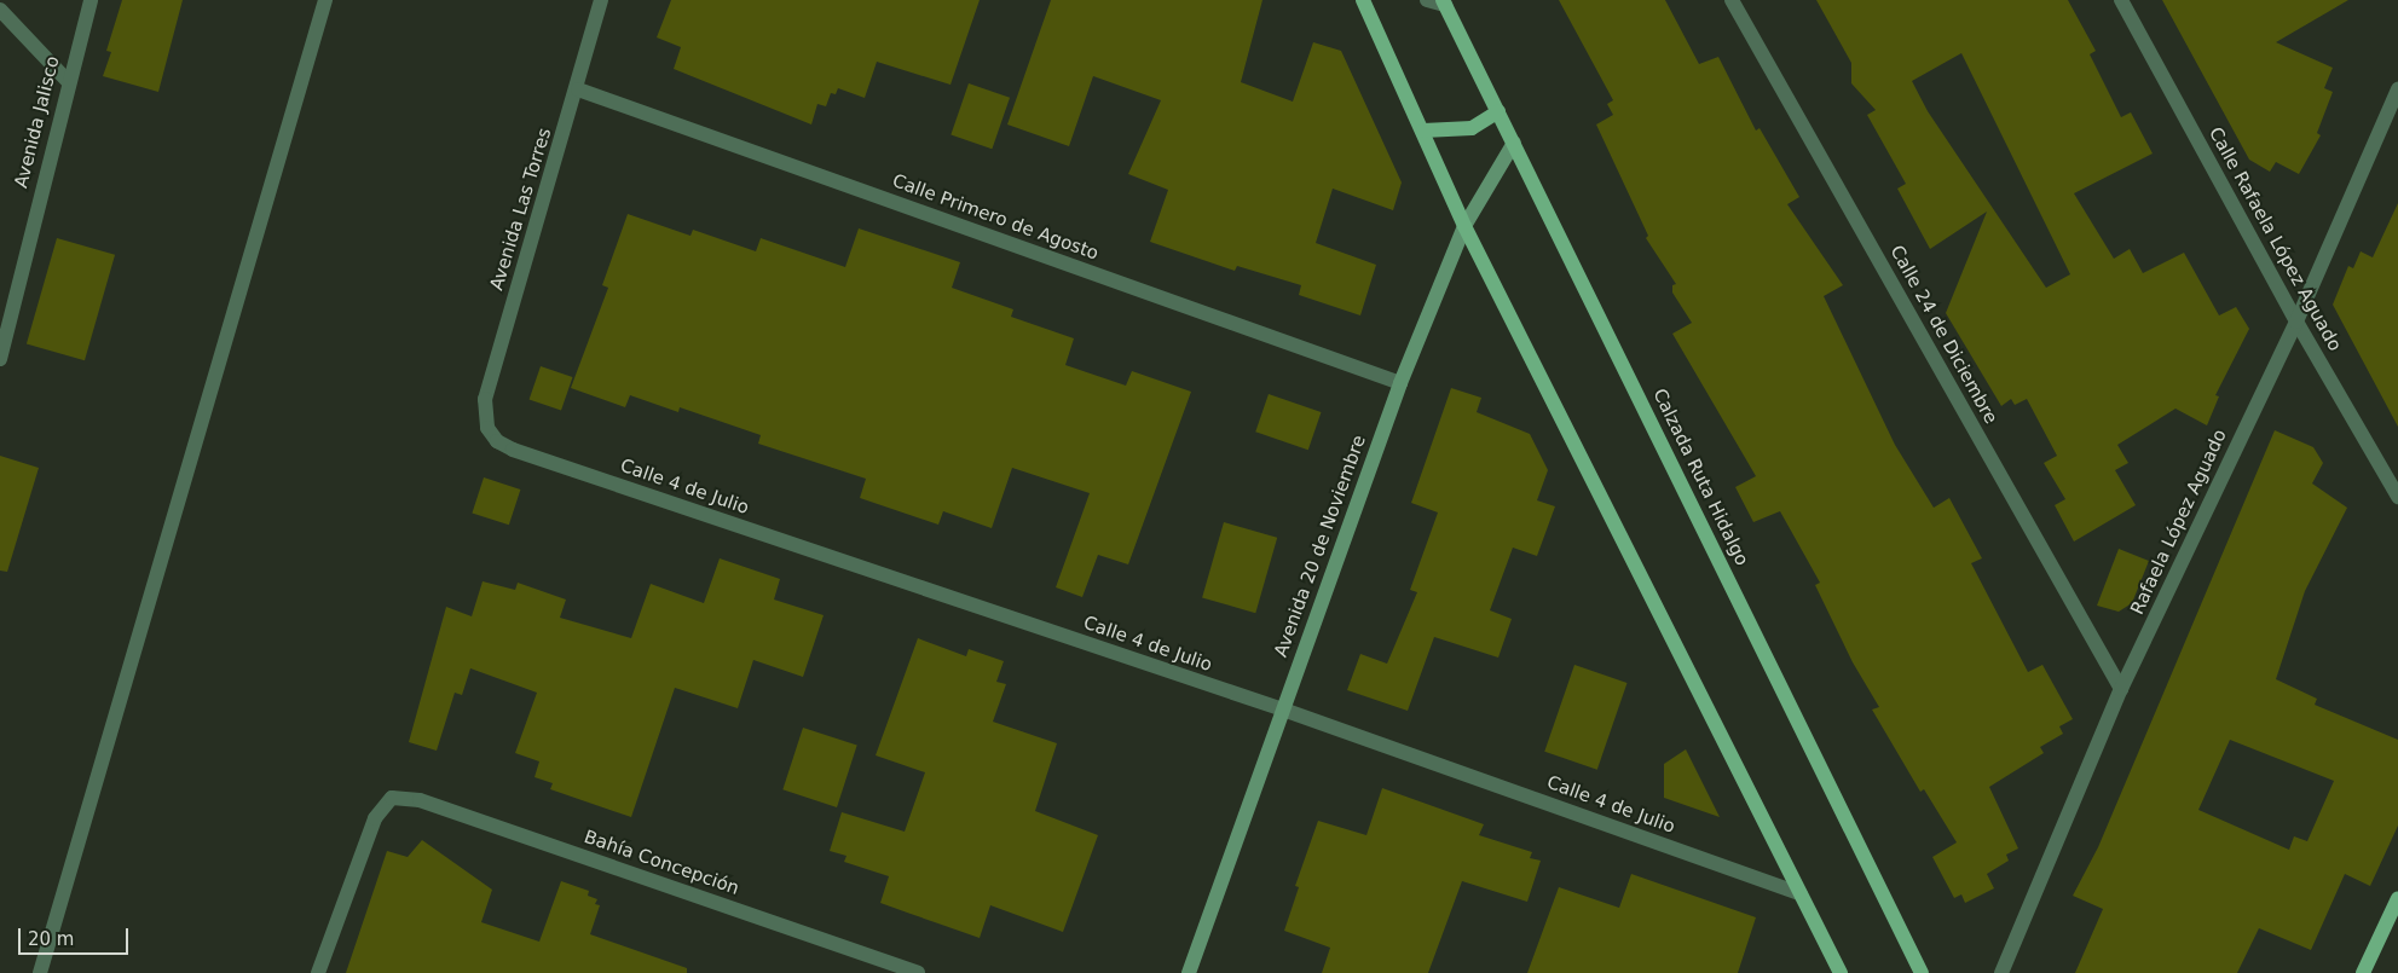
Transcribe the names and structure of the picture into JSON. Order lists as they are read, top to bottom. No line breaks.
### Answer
{"streets":{"main road":["Calzada Ruta Hidalgo","Avenida 20 de Noviembre"],"street":["Avenida Jalisco","Avenida Las Torres","Calle Primero de Agosto","Calle Rafaela López Aguado","Calle 24 de Diciembre","Calle 4 de Julio","Rafaela López Aguado","Bahía Concepción"]},"crossings":[["Avenida Las Torres","Calle Primero de Agosto"],["Avenida Las Torres","Calle 4 de Julio"],["Calle Primero de Agosto","Avenida 20 de Noviembre"],["Calle Rafaela López Aguado","Rafaela López Aguado"],["Calle 24 de Diciembre","Rafaela López Aguado"],["Calzada Ruta Hidalgo","Avenida 20 de Noviembre"],["Calle 4 de Julio","Avenida 20 de Noviembre"]],"scale_bar":"20 m"}
